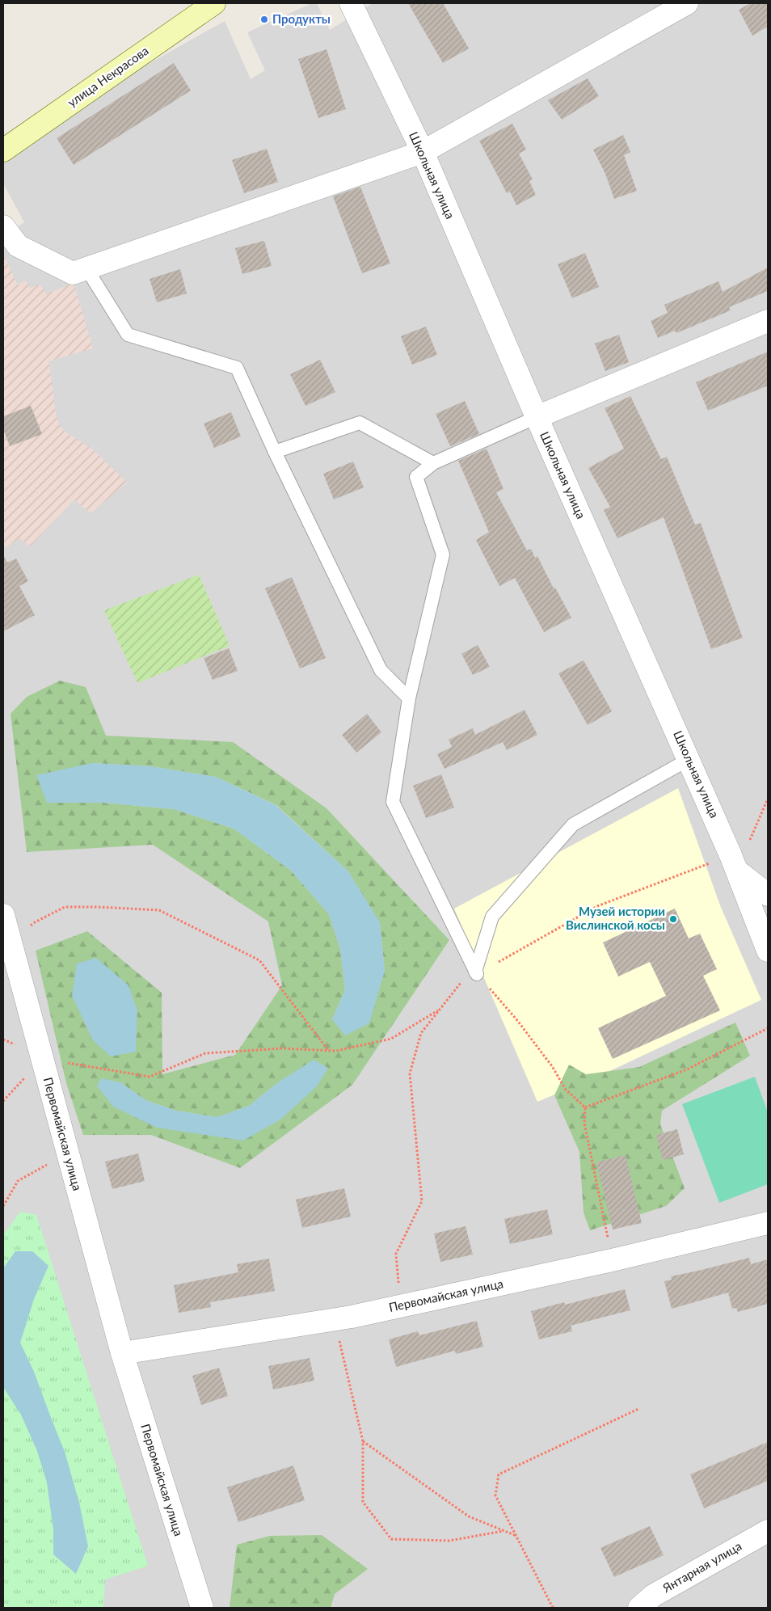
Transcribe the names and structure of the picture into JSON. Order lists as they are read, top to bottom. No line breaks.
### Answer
{"streets":{"street":["улица Некрасова","Школьная улица","Первомайская улица","Янтарная улица"]},"places":["Продукты","Музей истории Вислинской косы"]}
